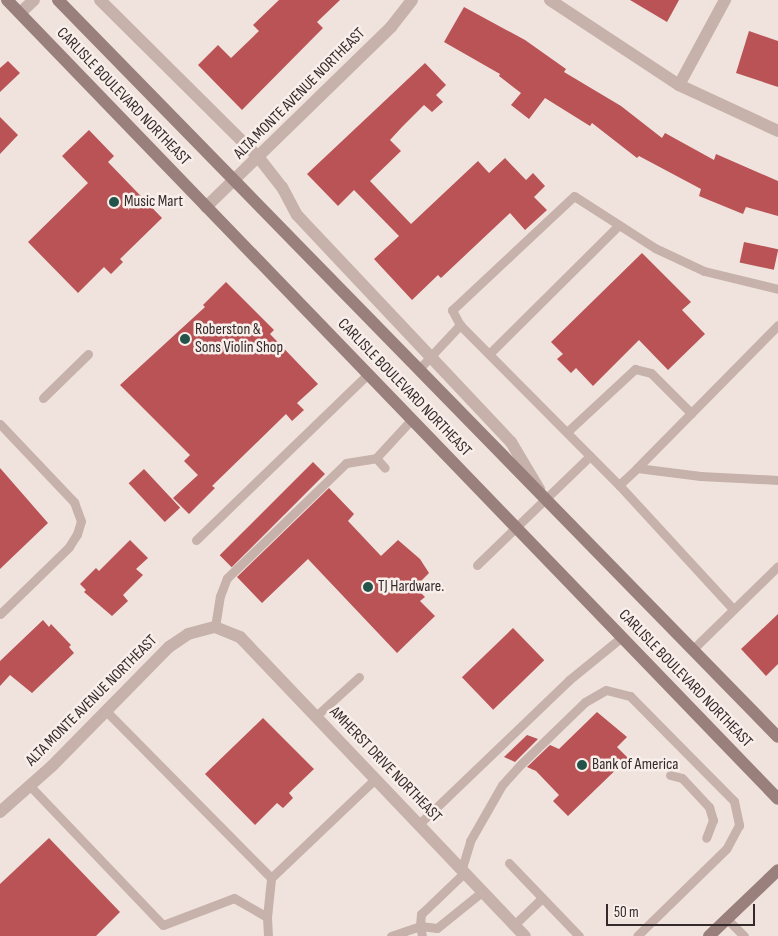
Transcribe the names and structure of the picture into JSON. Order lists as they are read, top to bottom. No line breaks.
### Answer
{"streets":{"main road":["CARLISLE BOULEVARD NORTHEAST"],"street":["ALTA MONTE AVENUE NORTHEAST","AMHERST DRIVE NORTHEAST"]},"crossings":[["ALTA MONTE AVENUE NORTHEAST","CARLISLE BOULEVARD NORTHEAST"],["ALTA MONTE AVENUE NORTHEAST","AMHERST DRIVE NORTHEAST"]],"places":["Music Mart","Roberston & Sons Violin Shop","TJ Hardware.","Bank of America"],"scale_bar":"50 m"}
